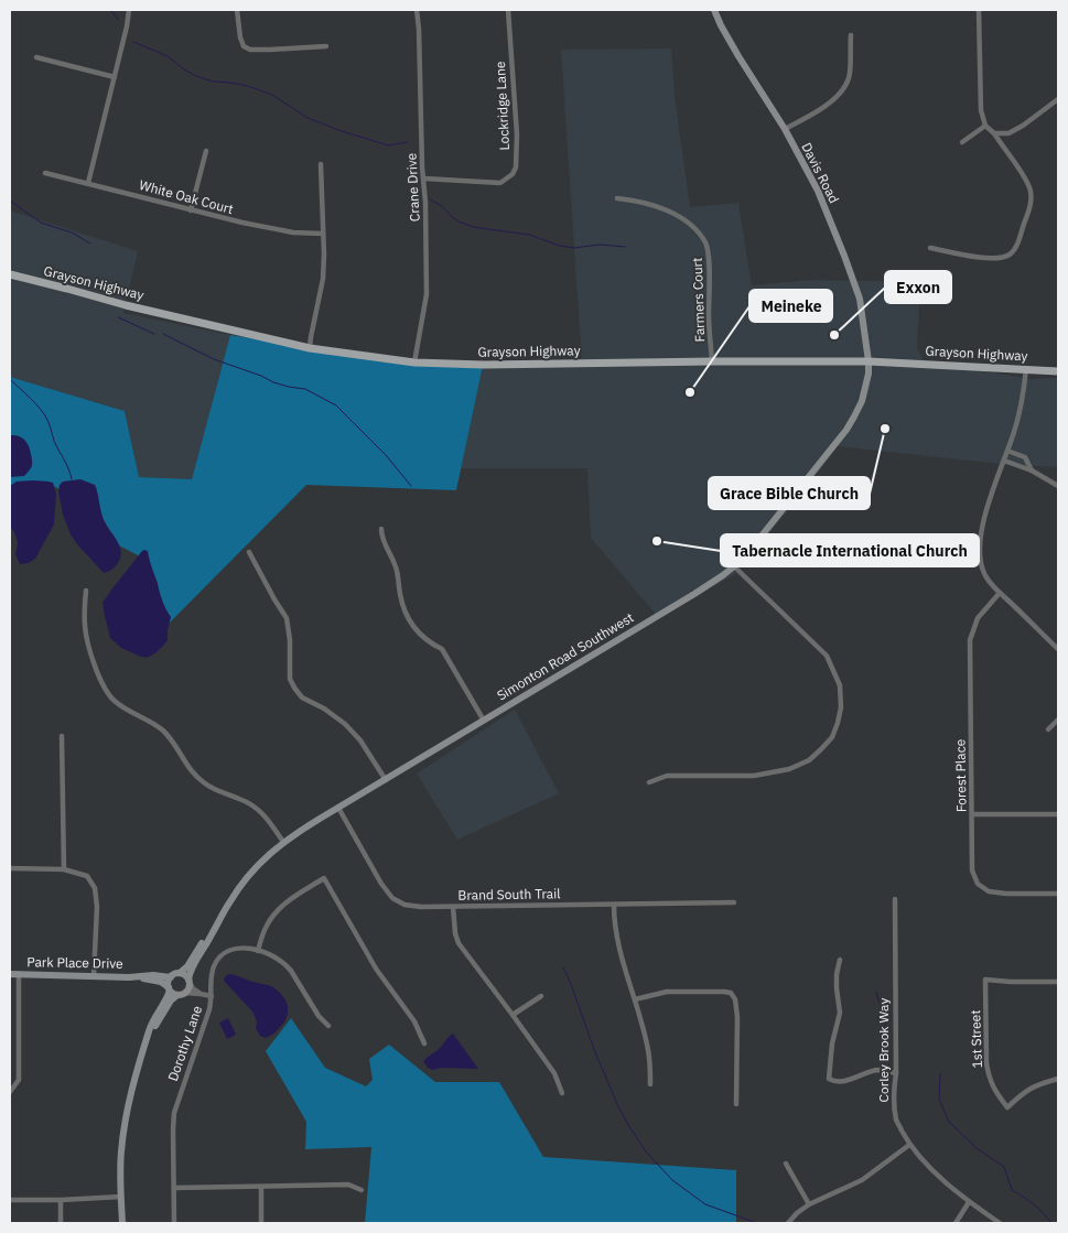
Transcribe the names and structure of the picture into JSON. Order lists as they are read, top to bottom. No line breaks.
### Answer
{"streets":{"main road":["Grayson Highway"],"street":["Lockridge Lane","Davis Road","Crane Drive","White Oak Court","Farmers Court","Simonton Road Southwest","Forest Place","Brand South Trail","Park Place Drive","1st Street","Dorothy Lane","Corley Brook Way"]},"crossings":[["Lockridge Lane","Crane Drive"],["Davis Road","Grayson Highway"],["Davis Road","Simonton Road Southwest"],["Crane Drive","Grayson Highway"],["Grayson Highway","Farmers Court"],["Grayson Highway","Simonton Road Southwest"],["Simonton Road Southwest","Brand South Trail"],["Simonton Road Southwest","Park Place Drive"]],"places":["Exxon","Meineke","Grace Bible Church","Tabernacle International Church"]}
